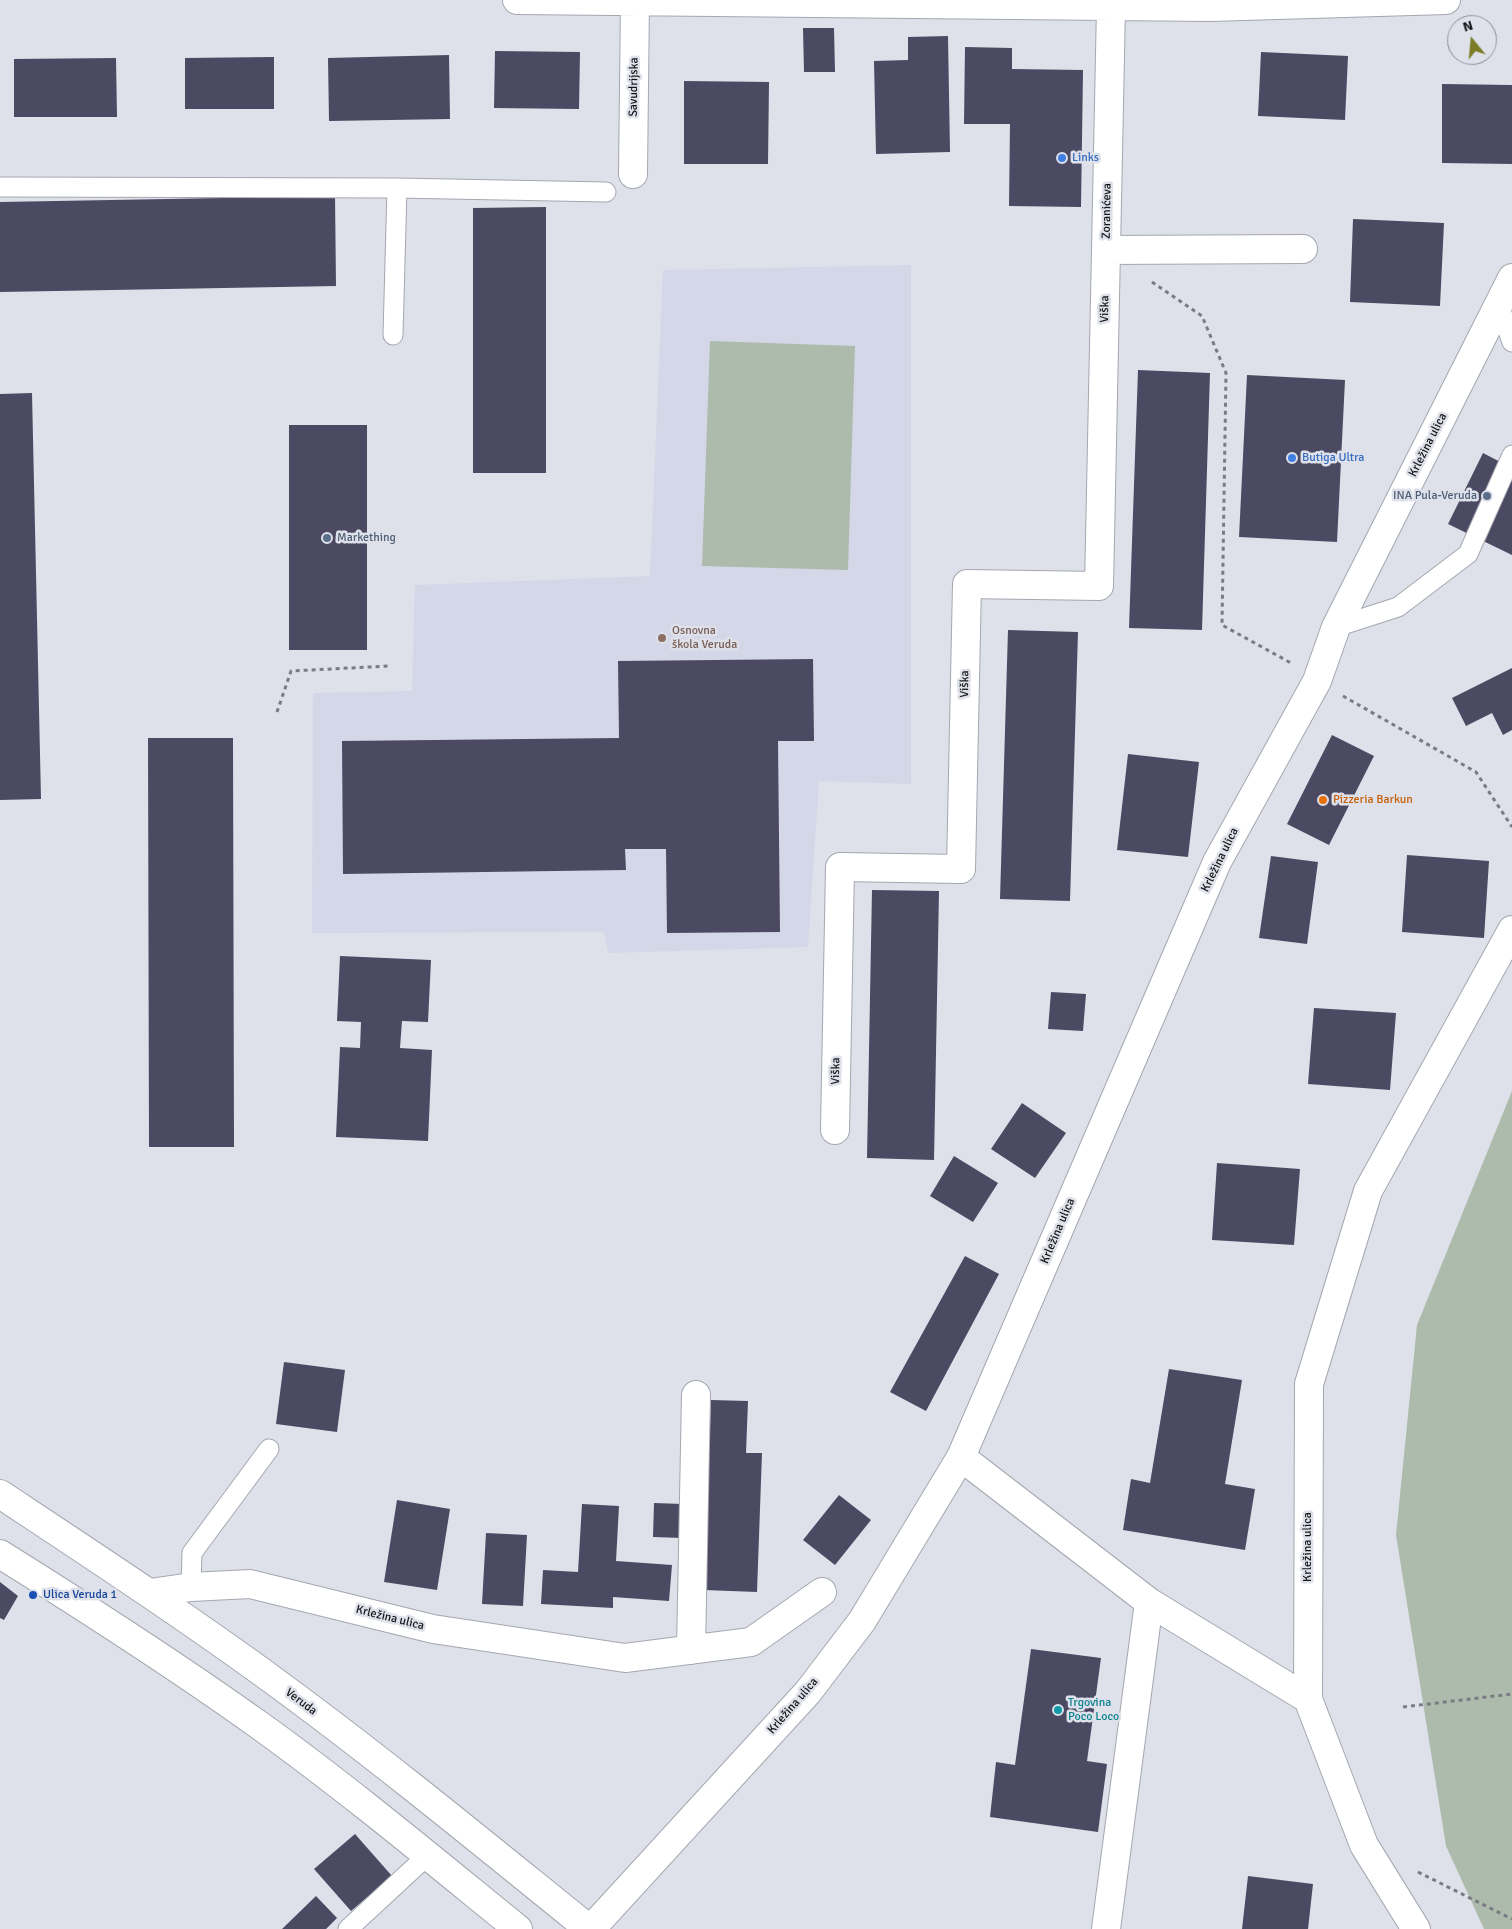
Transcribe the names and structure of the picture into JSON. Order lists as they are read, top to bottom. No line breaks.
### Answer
{"streets":{"street":["Savudrijska","Zoranićeva","Viška","Krležina ulica","Veruda"]},"crossings":[["Zoranićeva","Viška"],["Krležina ulica","Veruda"]],"places":["Links","Butiga Ultra","INA Pula-Veruda","Markething","Osnovna škola Veruda","Pizzeria Barkun","Ulica Veruda 1","Trgovina Poco Loco"],"north":"top"}
